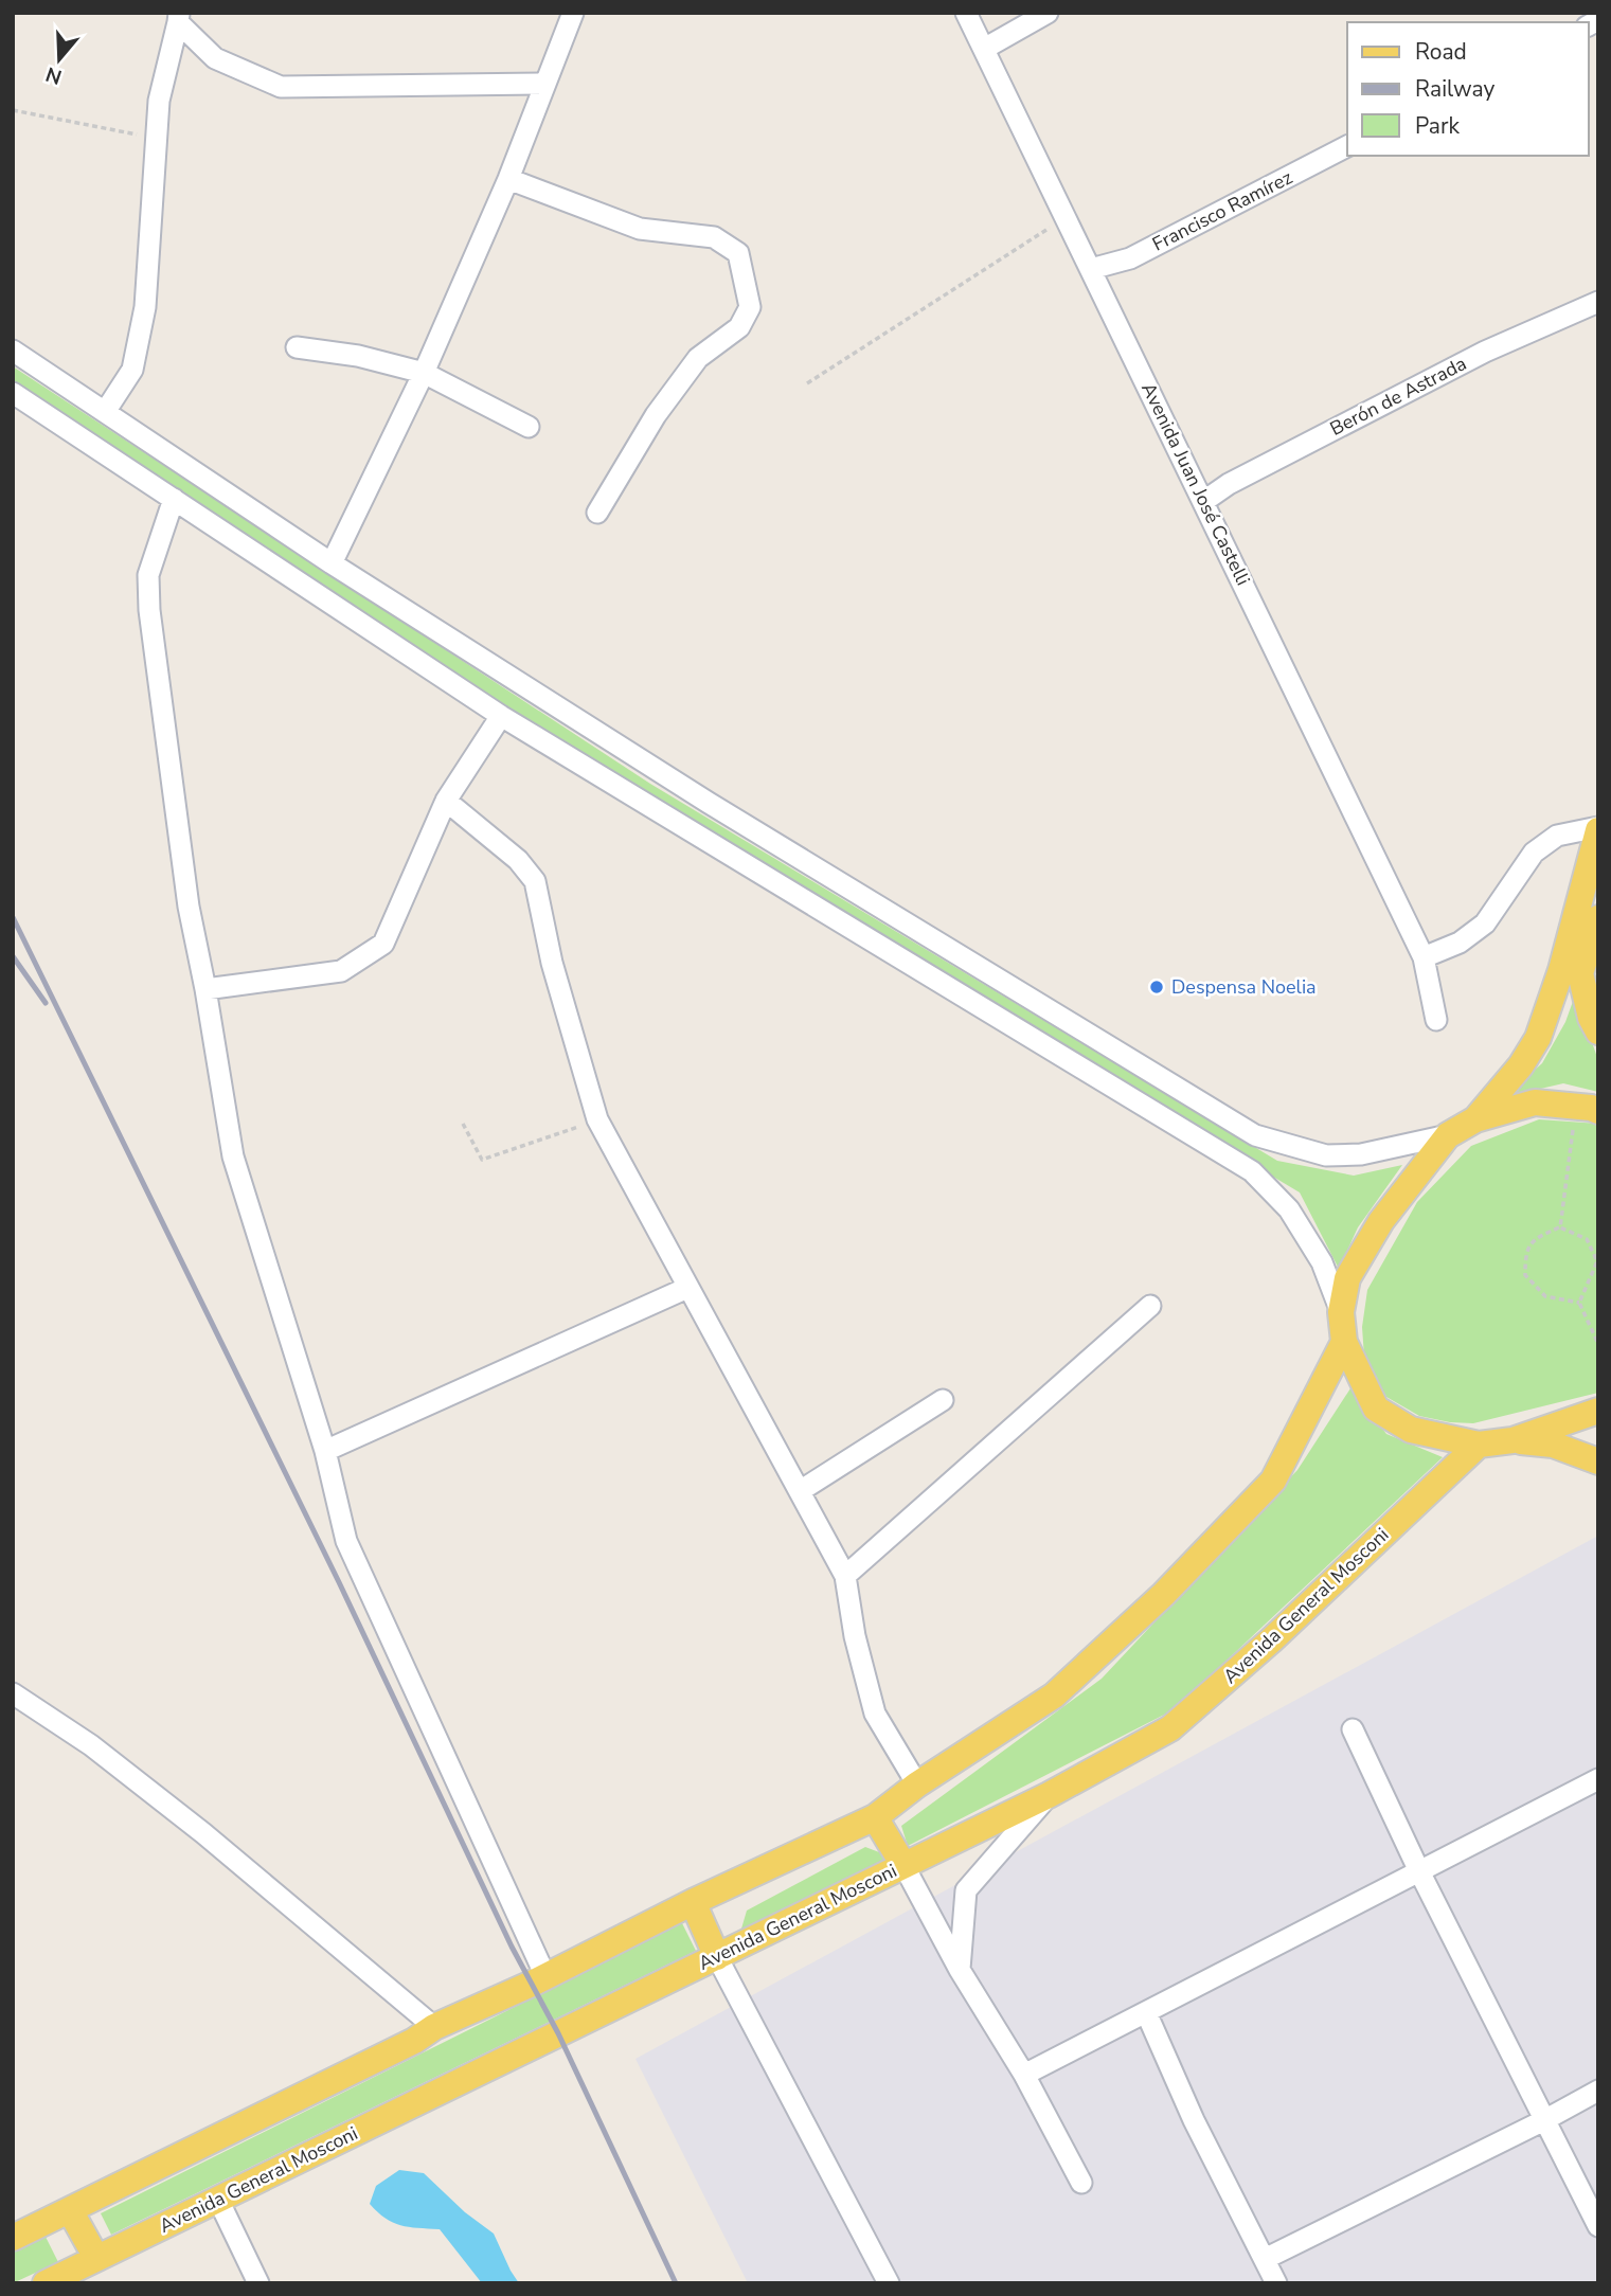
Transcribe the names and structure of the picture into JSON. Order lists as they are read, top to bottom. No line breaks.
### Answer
{"streets":{"main road":["Avenida General Mosconi"],"street":["Francisco Ramírez","Berón de Astrada","Avenida Juan José Castelli"]},"crossings":[["Francisco Ramírez","Avenida Juan José Castelli"],["Berón de Astrada","Avenida Juan José Castelli"]],"places":["Despensa Noelia"],"legend":["Road","Railway","Park"],"north":"bottom"}
